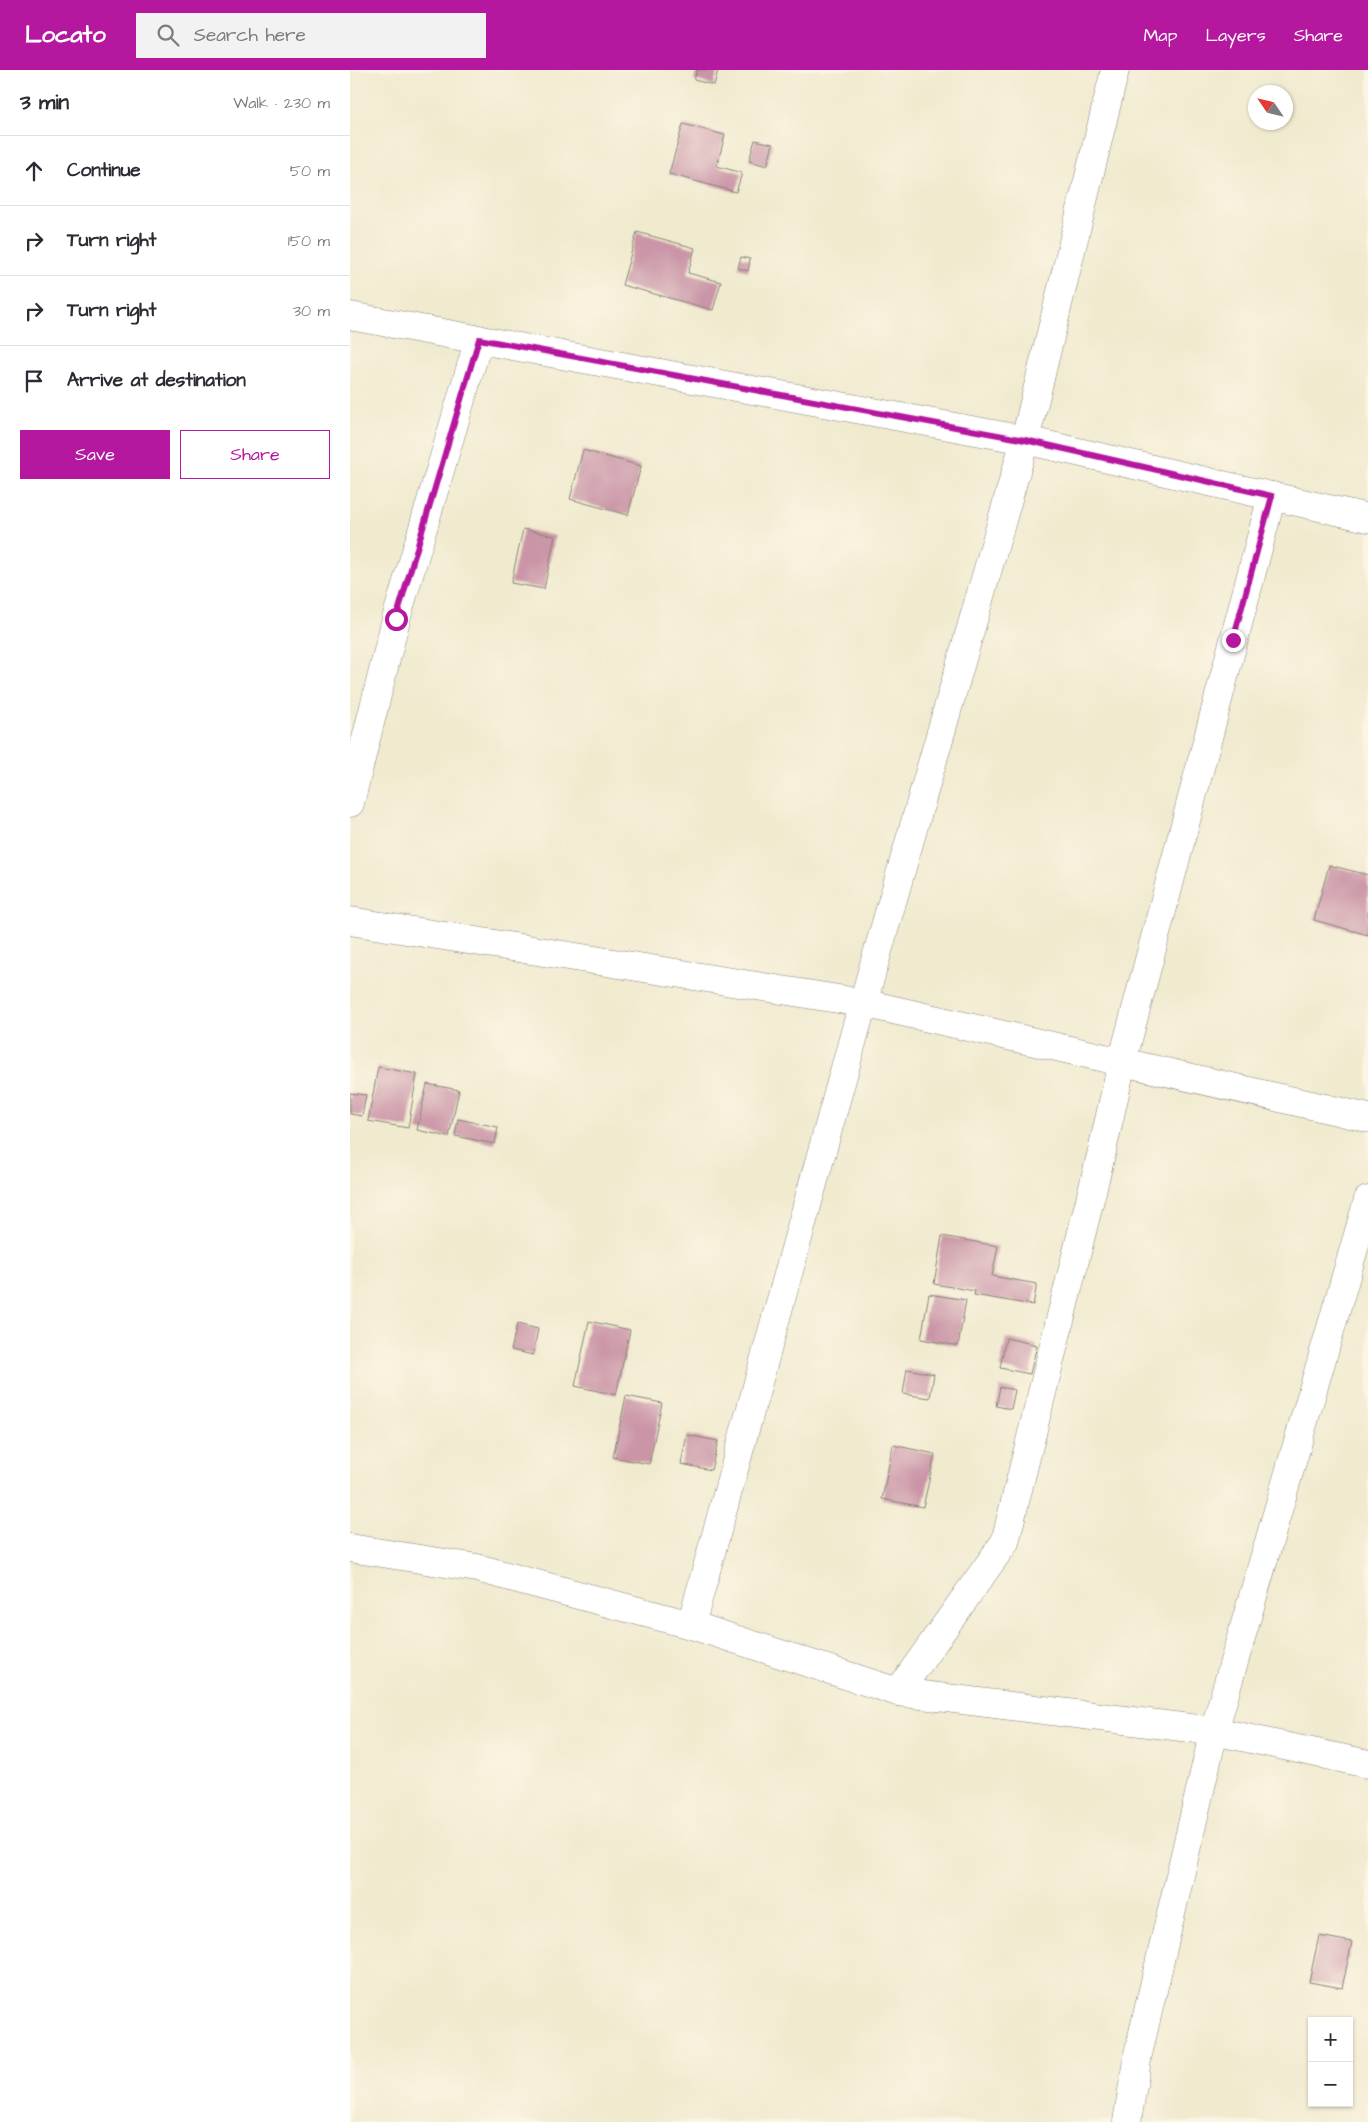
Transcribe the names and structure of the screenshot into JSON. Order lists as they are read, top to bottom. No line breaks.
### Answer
{"north":"top left","page":{"header":"Locato","search":"Search here","nav":["Map","Layers","Share"],"heading":["3 min","Walk · 230 m"],"list":[["Continue","50 m"],["Turn right","150 m"],["Turn right","30 m"],"Arrive at destination"],"buttons":["Save","Share"],"map_buttons":["+","−"]}}
